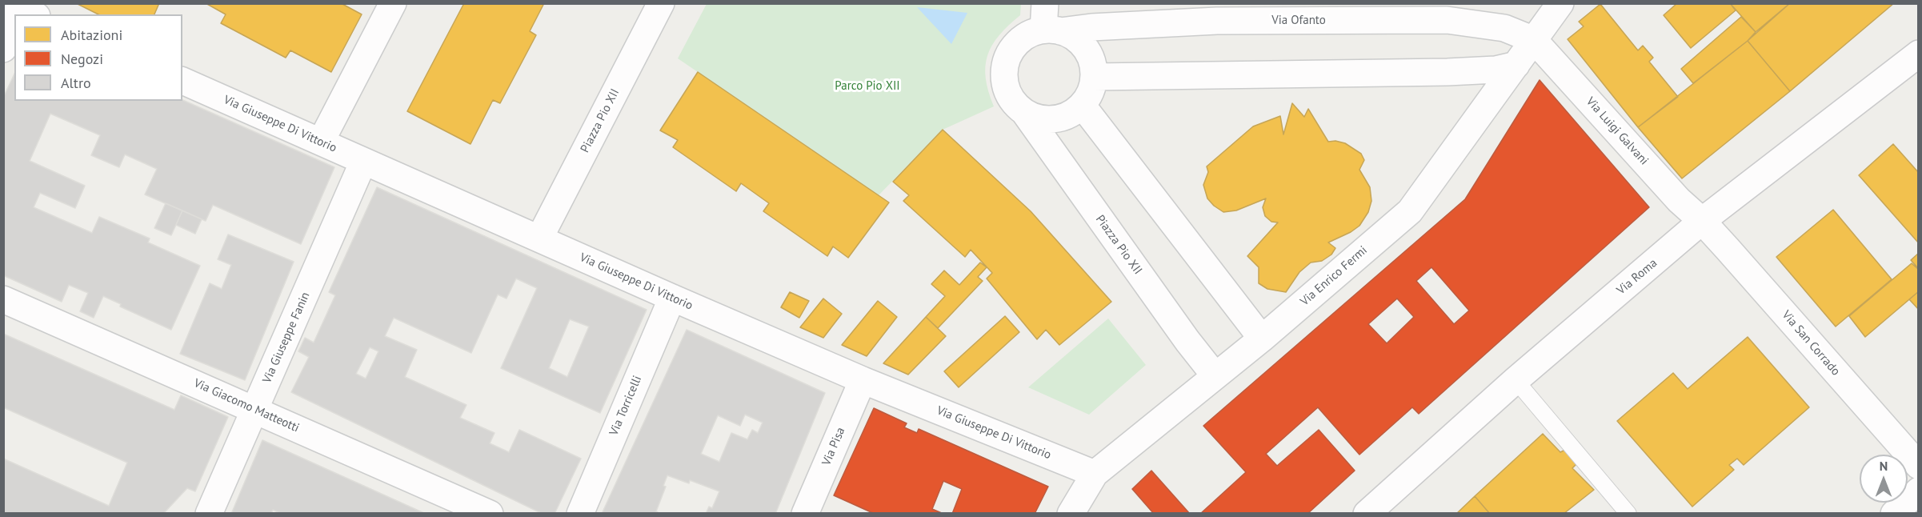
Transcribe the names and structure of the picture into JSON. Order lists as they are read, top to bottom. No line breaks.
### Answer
{"streets":{"street":["Via Ofanto","Piazza Pio XII","Via Giuseppe Di Vittorio","Via Luigi Galvani","Via Enrico Fermi","Via Roma","Via Giuseppe Fanin","Via San Corrado","Via Giacomo Matteotti","Via Torricelli","Via Pisa"]},"crossings":[["Via Ofanto","Piazza Pio XII"],["Via Ofanto","Via Luigi Galvani"],["Via Ofanto","Via Enrico Fermi"],["Piazza Pio XII","Via Giuseppe Di Vittorio"],["Piazza Pio XII","Via Enrico Fermi"],["Via Giuseppe Di Vittorio","Via Enrico Fermi"],["Via Giuseppe Di Vittorio","Via Giuseppe Fanin"],["Via Giuseppe Di Vittorio","Via Torricelli"],["Via Giuseppe Di Vittorio","Via Pisa"],["Via Luigi Galvani","Via Enrico Fermi"],["Via Luigi Galvani","Via Roma"],["Via Luigi Galvani","Via San Corrado"],["Via Roma","Via San Corrado"],["Via Giuseppe Fanin","Via Giacomo Matteotti"]],"parks":["Parco Pio XII"],"legend":["Abitazioni","Negozi","Altro"],"north":"top"}
